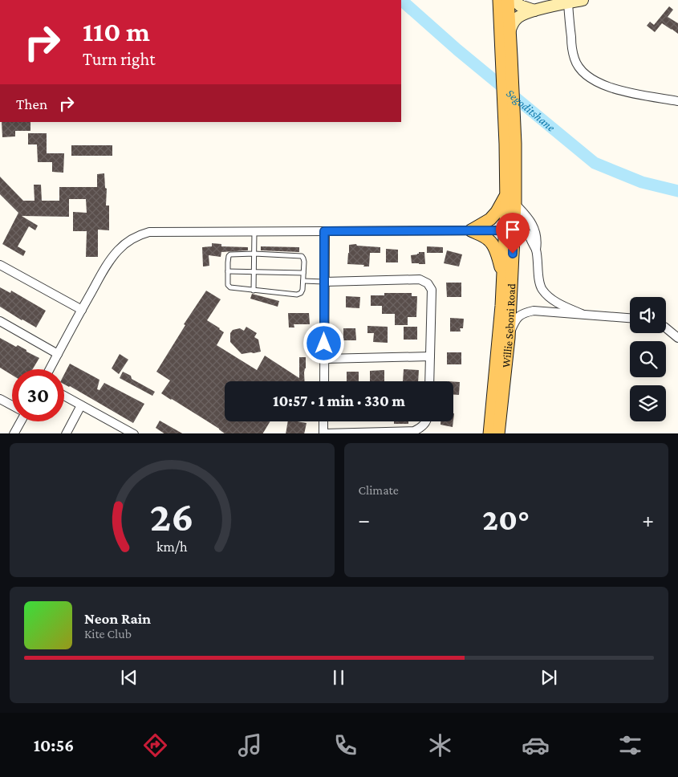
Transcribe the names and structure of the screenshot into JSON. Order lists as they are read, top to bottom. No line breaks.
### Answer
{"streets":{"main road":["Willie Seboni Road"]},"water":["Segoditshane"],"page":{"turn":["110 m","Turn right"],"then":"Then","limit":"30","trip":"10:57 · 1 min · 330 m","tile":"Climate","heat":["−","20°","+"],"song":["Neon Rain","Kite Club"],"tabs":"10:56","gauge":["26","km/h"]}}
